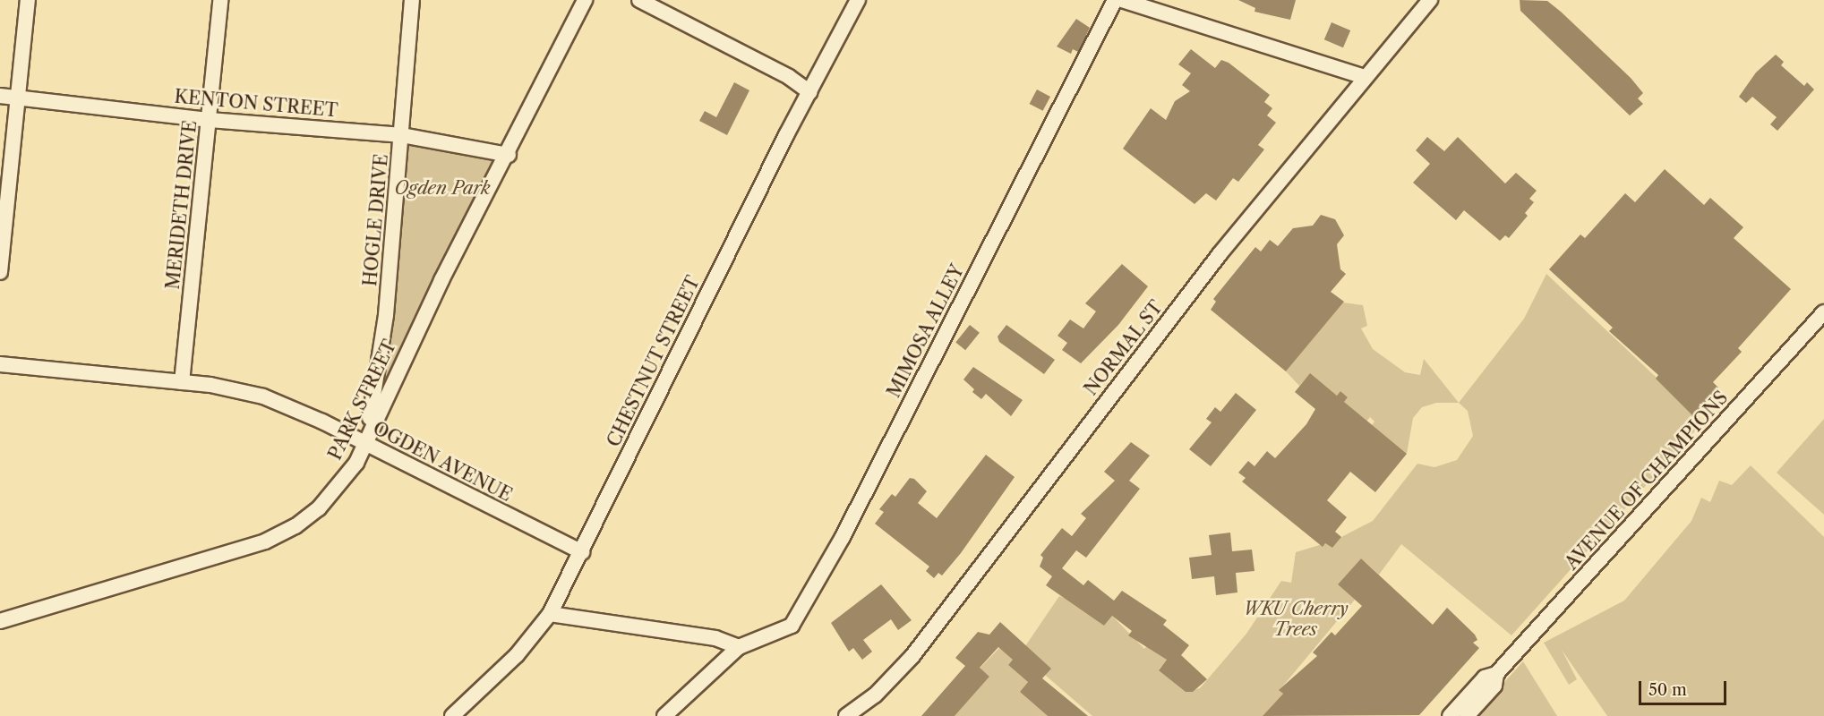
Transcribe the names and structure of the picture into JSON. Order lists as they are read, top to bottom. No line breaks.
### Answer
{"streets":{"street":["KENTON STREET","MERIDETH DRIVE","HOGLE DRIVE","MIMOSA ALLEY","NORMAL ST","CHESTNUT STREET","PARK STREET","OGDEN AVENUE","AVENUE OF CHAMPIONS"]},"crossings":[["KENTON STREET","MERIDETH DRIVE"],["KENTON STREET","HOGLE DRIVE"],["KENTON STREET","PARK STREET"],["MERIDETH DRIVE","OGDEN AVENUE"],["HOGLE DRIVE","PARK STREET"],["HOGLE DRIVE","OGDEN AVENUE"],["CHESTNUT STREET","OGDEN AVENUE"],["PARK STREET","OGDEN AVENUE"]],"parks":["Ogden Park","WKU Cherry Trees"],"scale_bar":"50 m"}
